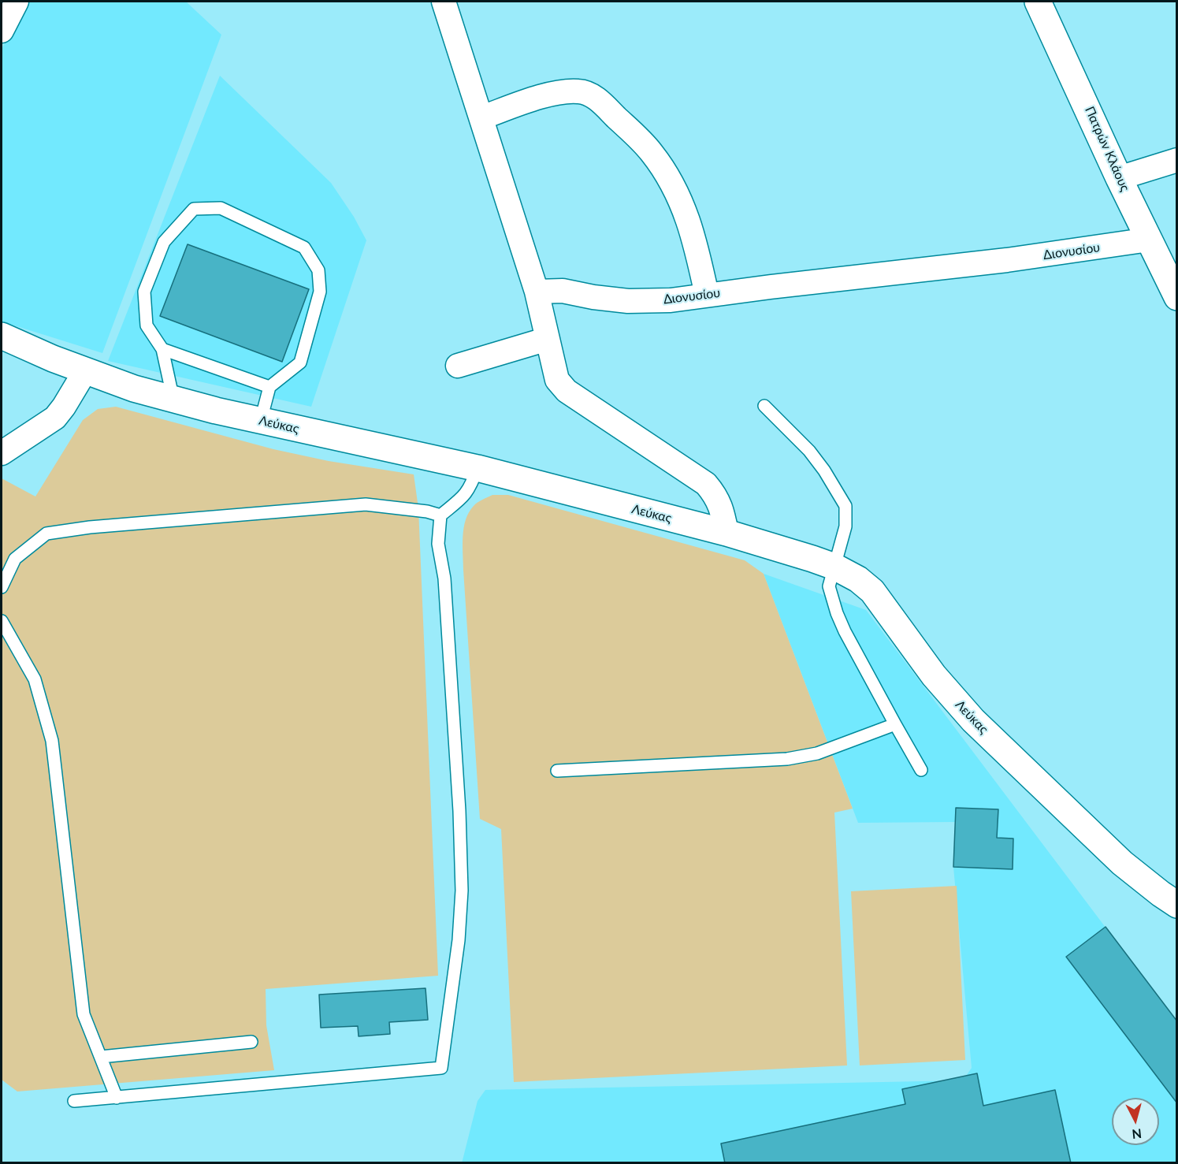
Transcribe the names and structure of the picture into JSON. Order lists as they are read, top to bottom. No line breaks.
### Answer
{"streets":{"street":["Πατρών Κλάους","Διονυσίου","Λεύκας"]},"crossings":[["Πατρών Κλάους","Διονυσίου"]],"north":"bottom"}
